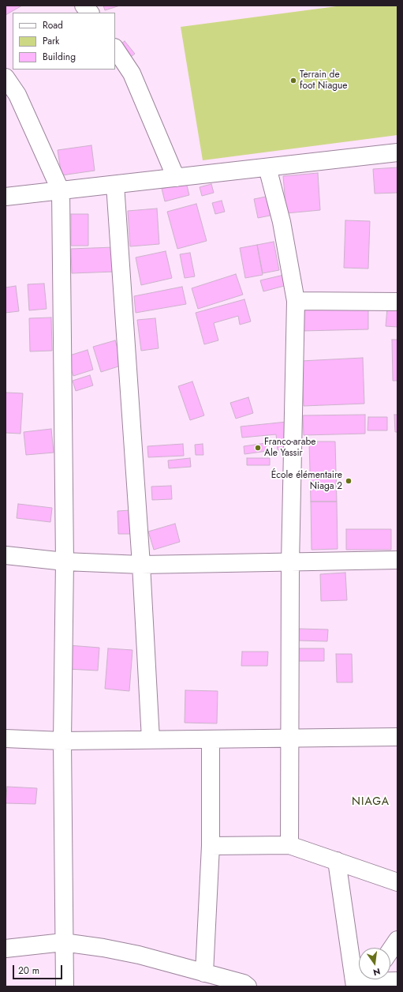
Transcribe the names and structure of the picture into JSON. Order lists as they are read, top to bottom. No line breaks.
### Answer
{"districts":["NIAGA"],"places":["Terrain de foot Niague","Franco-arabe Ale Yassir","École élémentaire Niaga 2"],"legend":["Road","Park","Building"],"scale_bar":"20 m","north":"bottom"}
